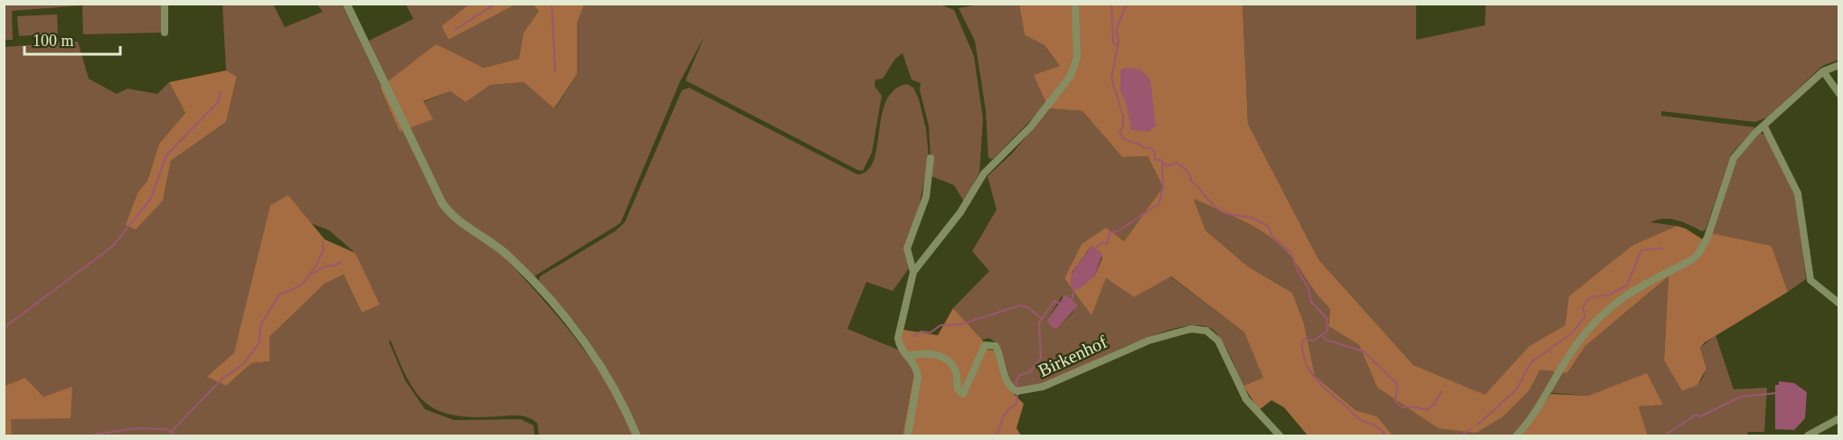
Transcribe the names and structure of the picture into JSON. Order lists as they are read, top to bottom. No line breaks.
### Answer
{"streets":{"street":["Birkenhof"]},"scale_bar":"100 m"}
